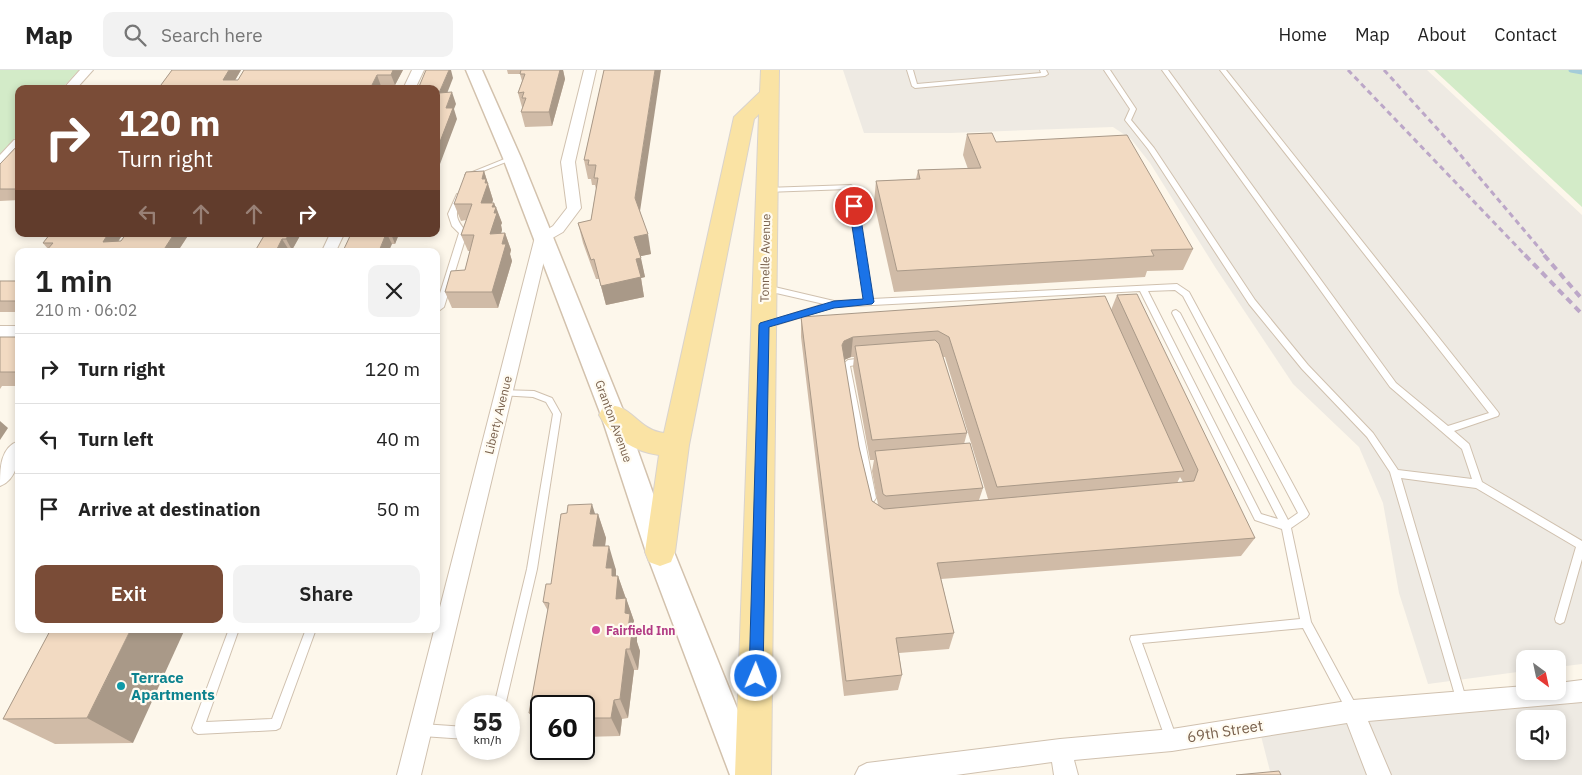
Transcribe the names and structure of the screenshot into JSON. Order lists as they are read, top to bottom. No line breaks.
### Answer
{"streets":{"main road":["Tonnelle Avenue"],"street":["Liberty Avenue","Granton Avenue","69th Street"]},"crossings":[["Liberty Avenue","Granton Avenue"]],"places":["Fairfield Inn","Terrace Apartments"],"north":"bottom right","page":{"header":"Map","search":"Search here","nav":["Home","Map","About","Contact"],"turn":["120 m","Turn right"],"heading":["1 min","210 m · 06:02"],"list":[{"name":"Turn right","value":"120 m"},{"name":"Turn left","value":"40 m"},{"name":"Arrive at destination","value":"50 m"}],"buttons":["Exit","Share"],"speed":"55 km/h","limit":"60"}}
